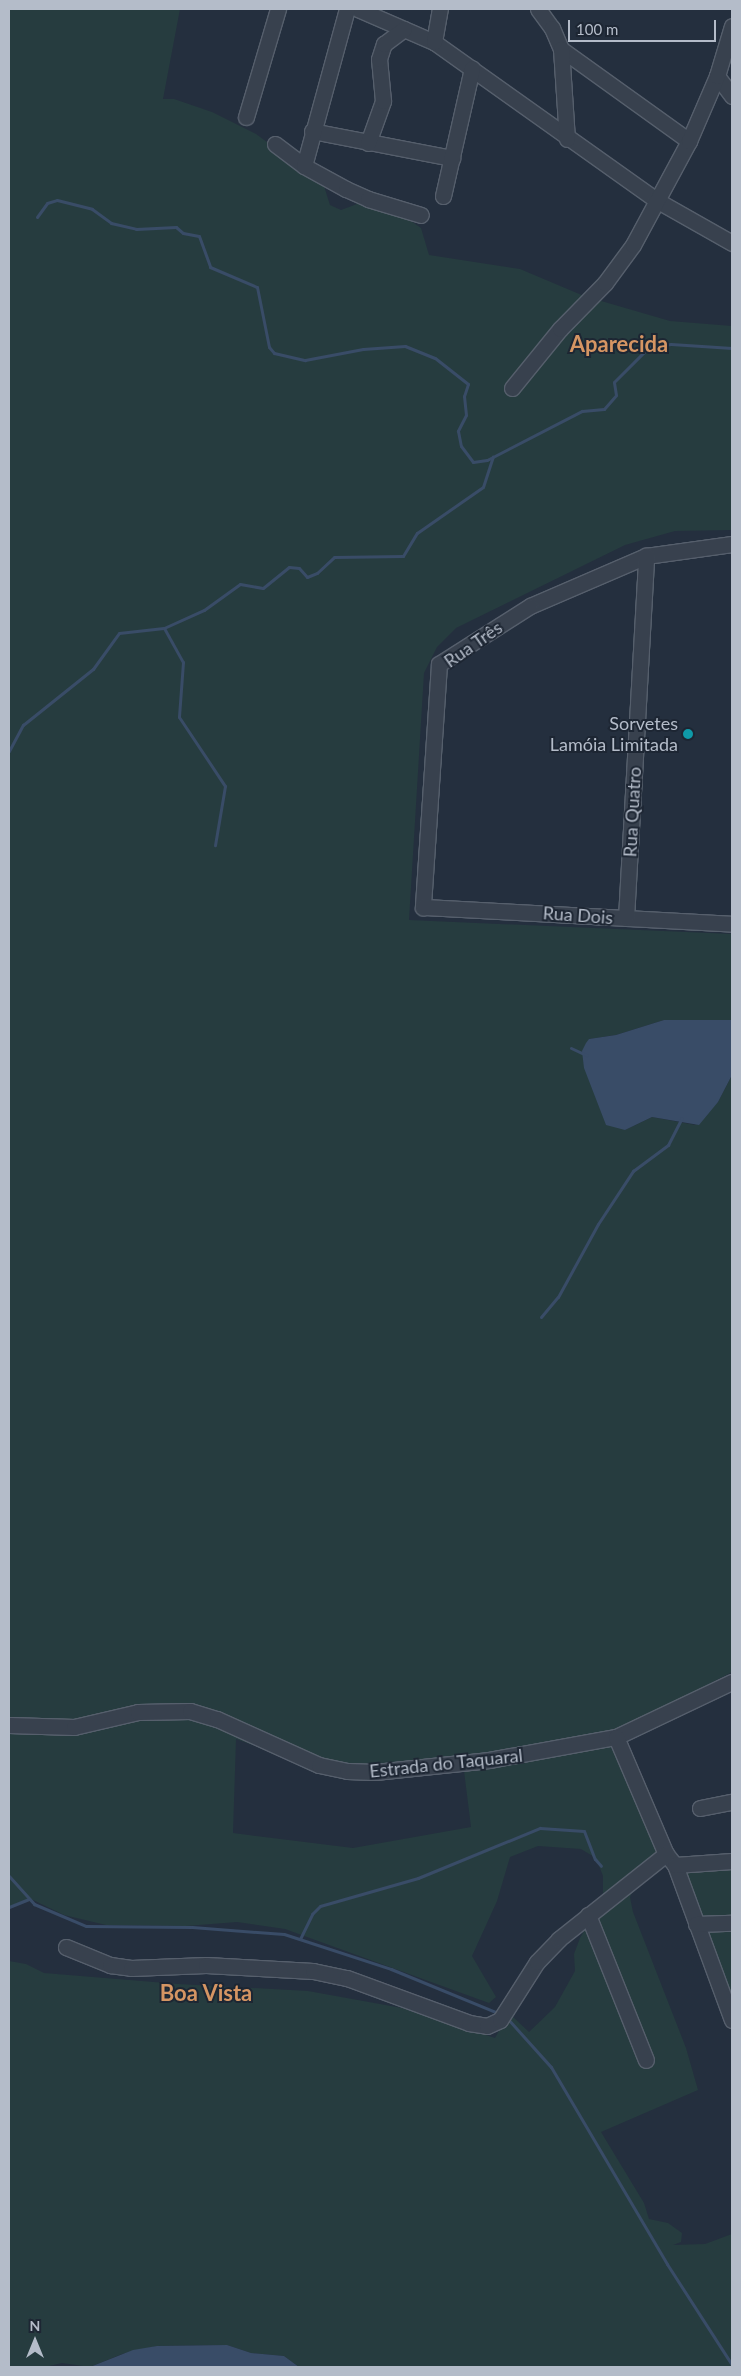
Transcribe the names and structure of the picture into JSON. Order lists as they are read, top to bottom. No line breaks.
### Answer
{"streets":{"street":["Rua Três","Rua Quatro","Rua Dois","Estrada do Taquaral"]},"crossings":[["Rua Três","Rua Quatro"],["Rua Três","Rua Dois"],["Rua Quatro","Rua Dois"]],"districts":["Aparecida","Boa Vista"],"places":["Sorvetes Lamóia Limitada"],"scale_bar":"100 m","north":"top"}
